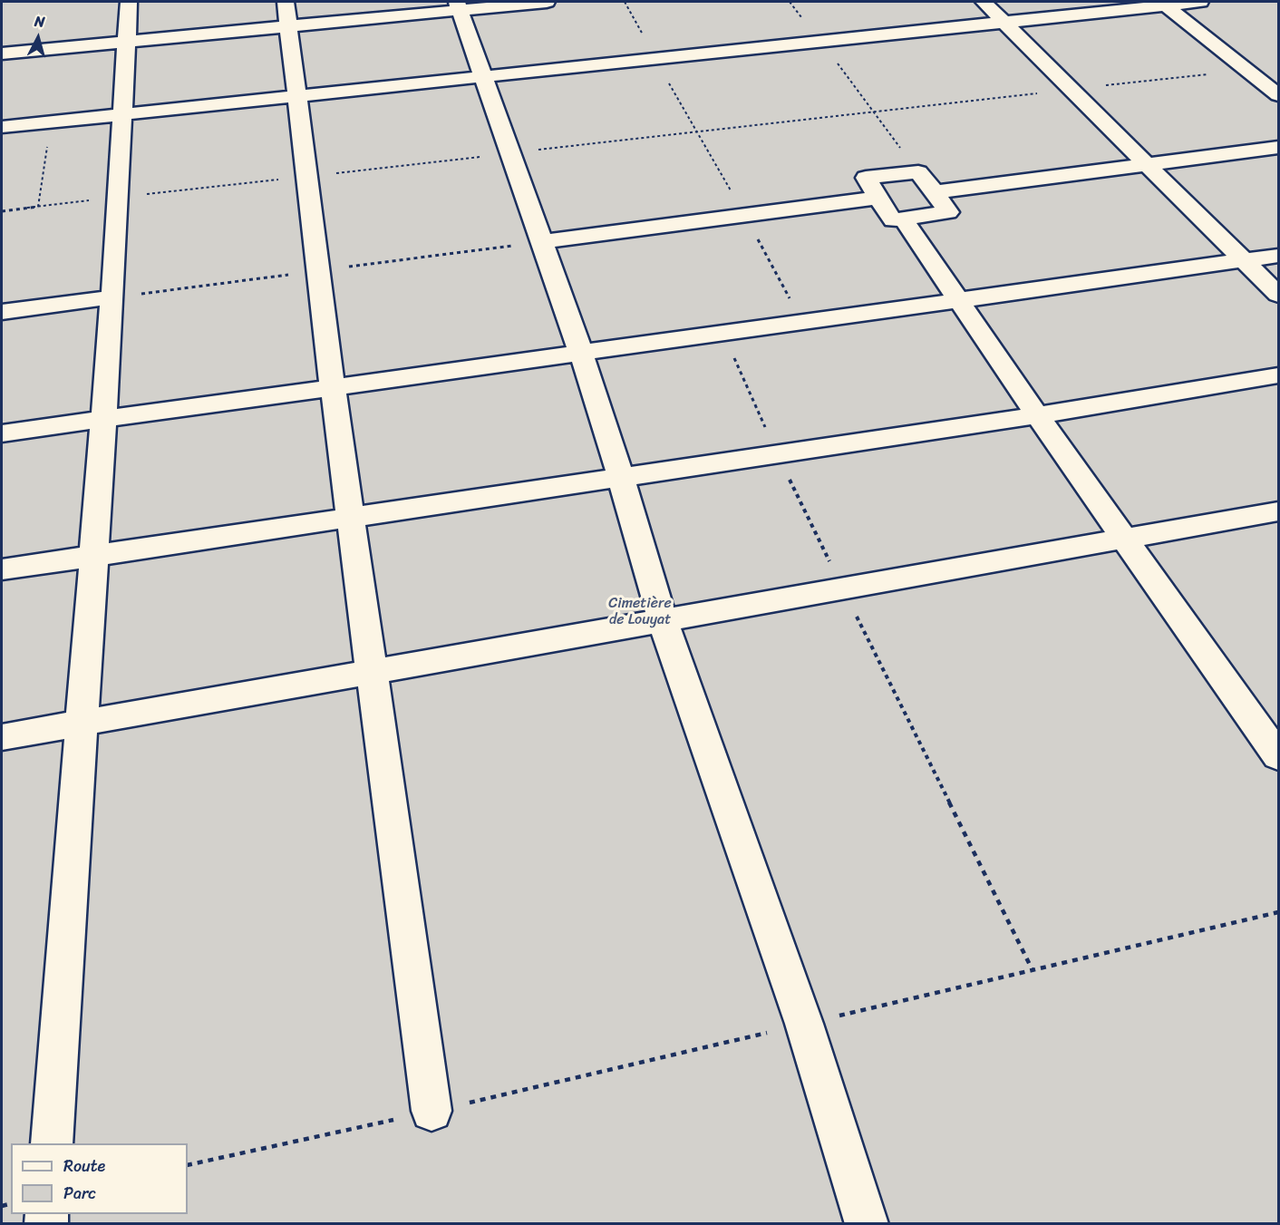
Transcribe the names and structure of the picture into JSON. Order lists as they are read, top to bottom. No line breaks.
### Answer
{"parks":["Cimetière de Louyat"],"legend":["Route","Parc"],"north":"top"}
